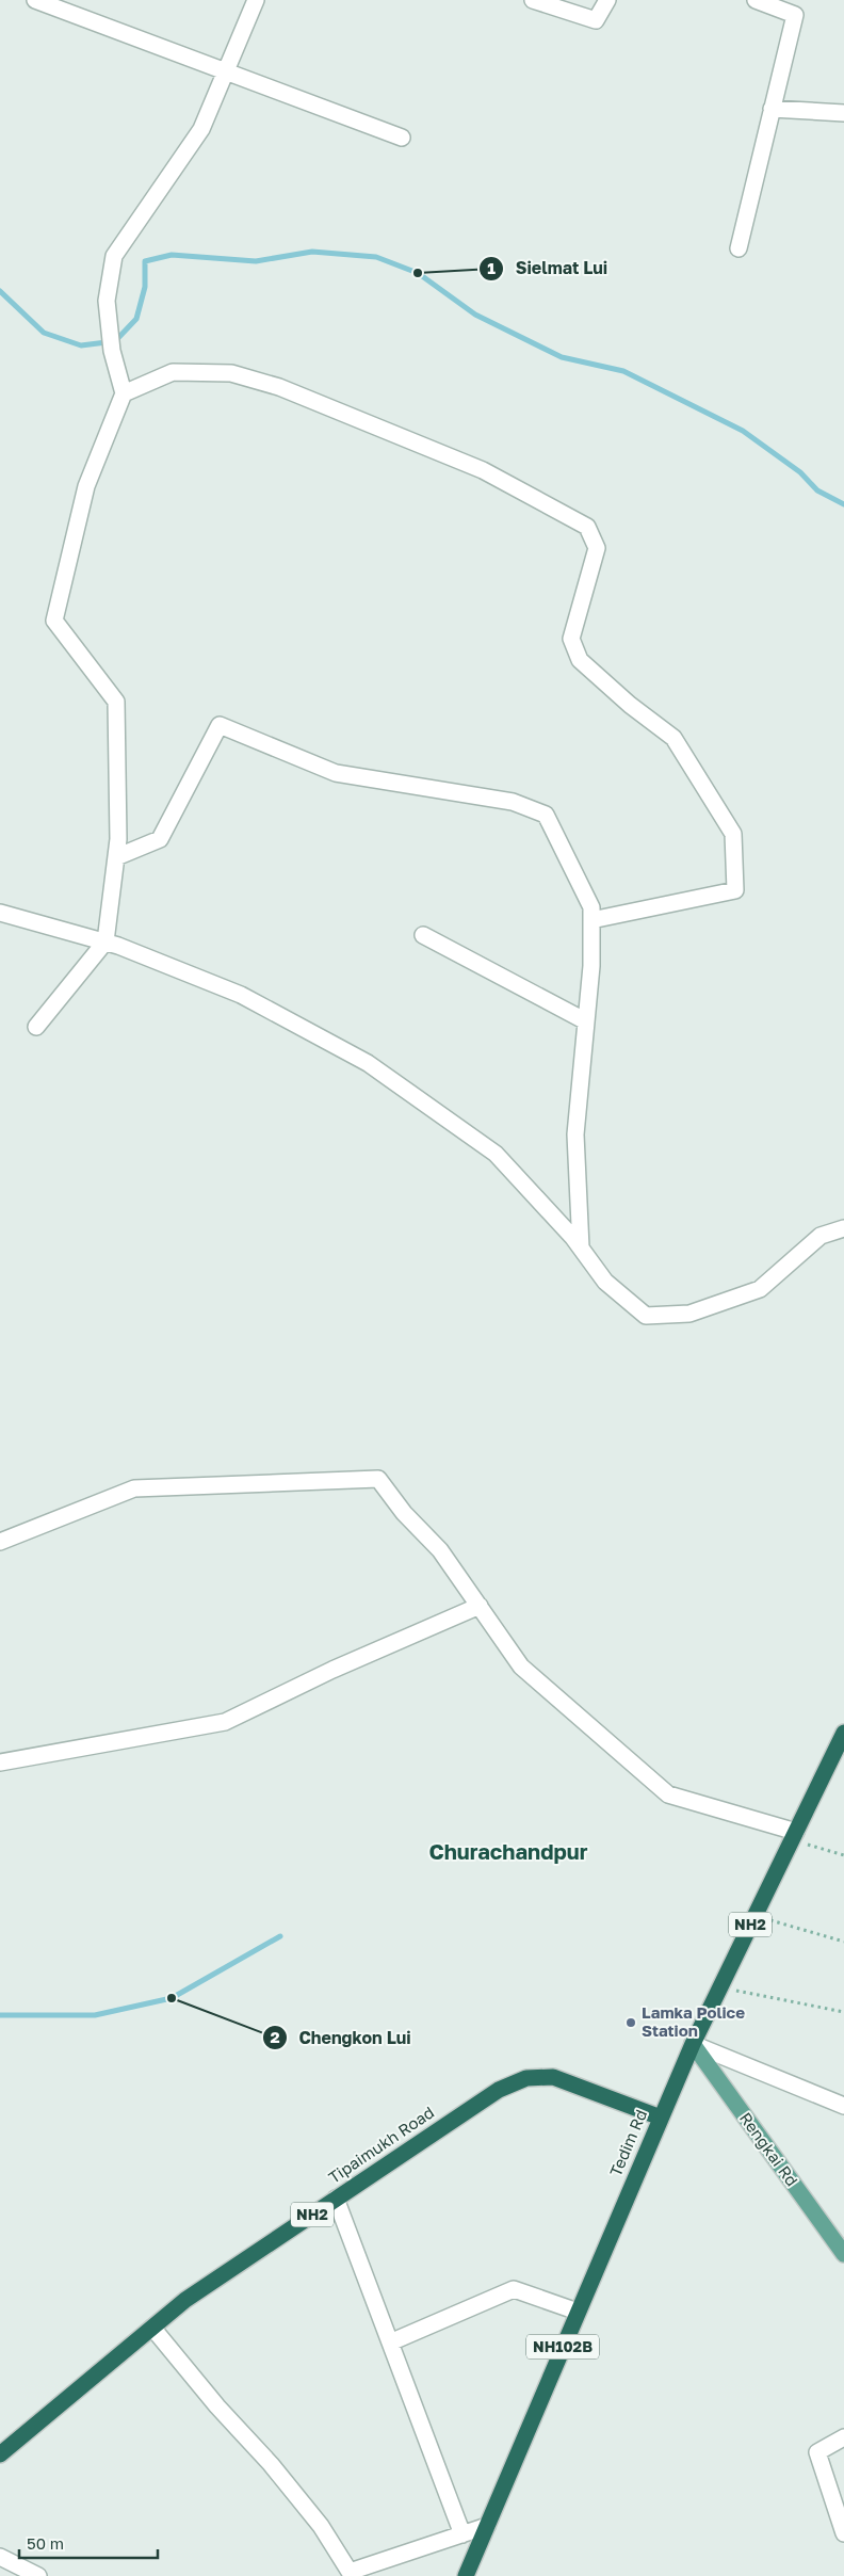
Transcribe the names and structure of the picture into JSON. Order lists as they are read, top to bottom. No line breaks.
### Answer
{"streets":{"highway":["NH2","Tedim Rd","Tipaimukh Road","NH102B"],"main road":["Rengkai Rd"]},"crossings":[["Tedim Rd","Tipaimukh Road"],["Tedim Rd","Rengkai Rd"]],"districts":["Churachandpur"],"places":["Sielmat Lui","Chengkon Lui","Lamka Police Station"],"scale_bar":"50 m"}
